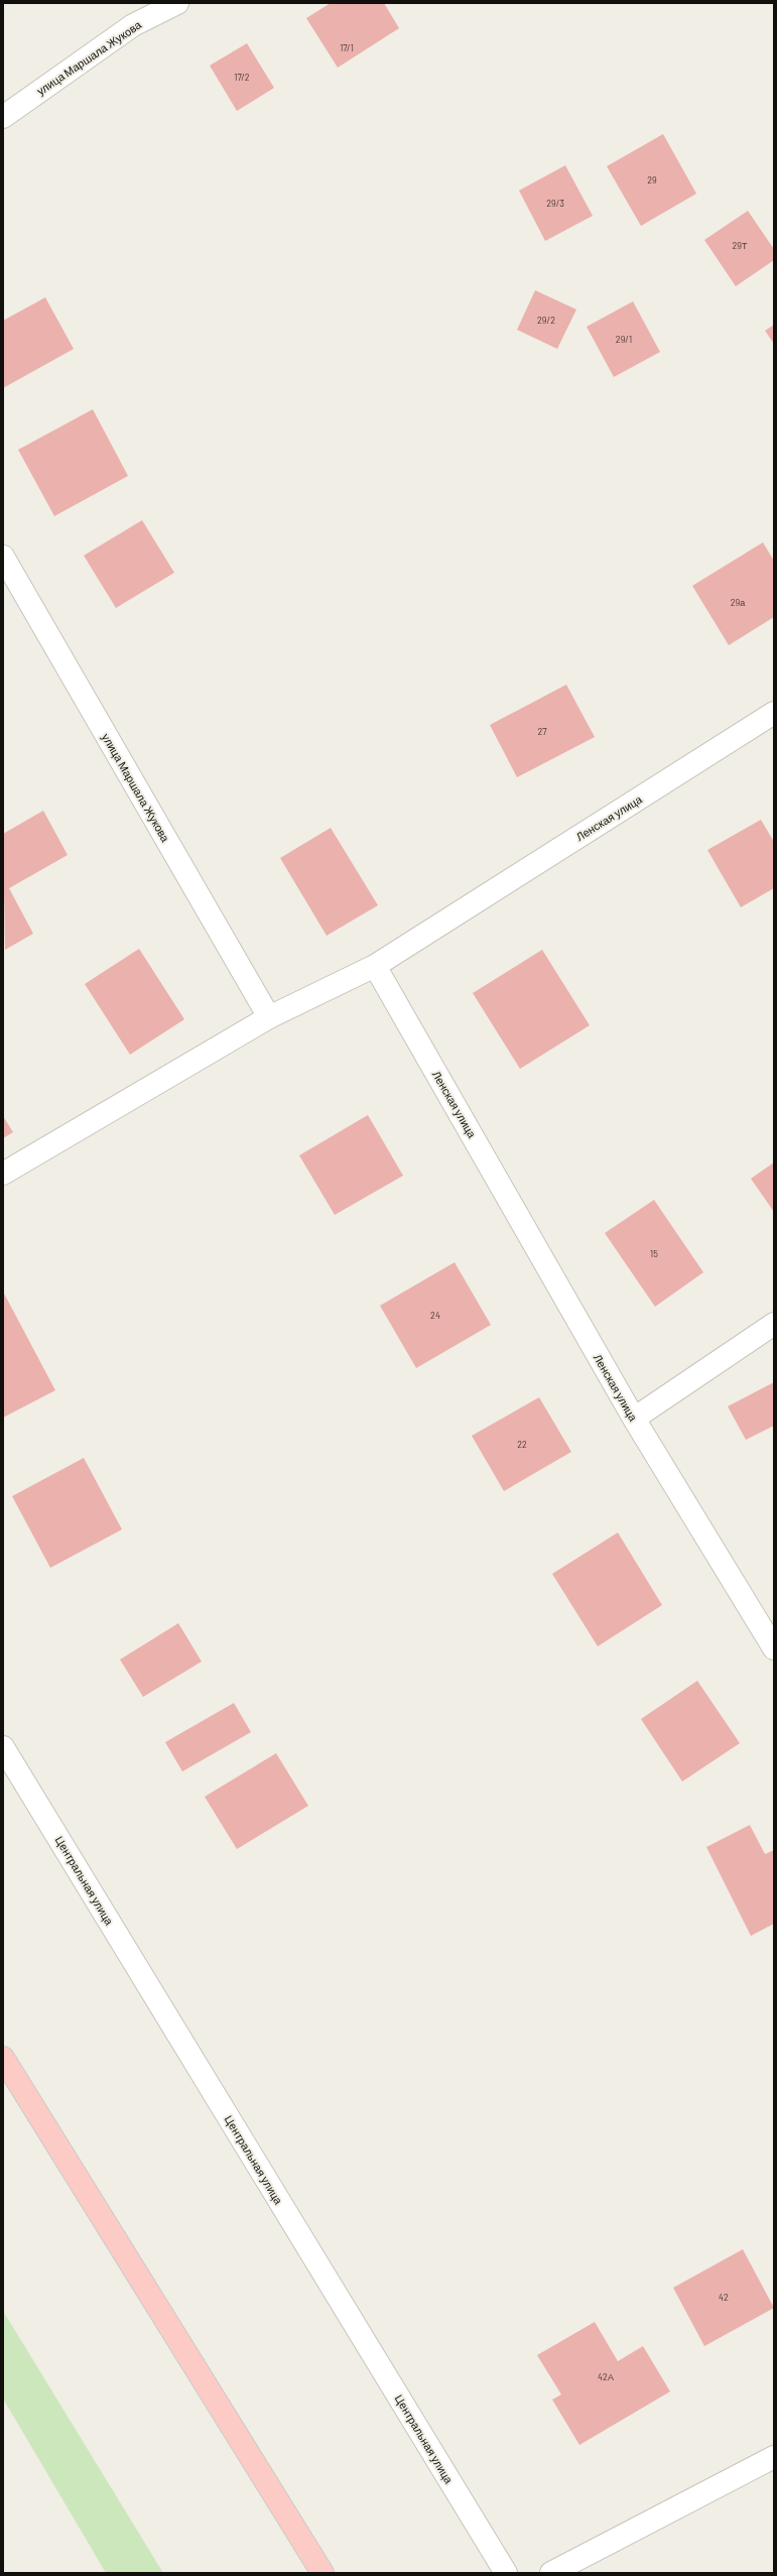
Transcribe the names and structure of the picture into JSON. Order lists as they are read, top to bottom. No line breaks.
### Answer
{"streets":{"street":["улица Маршала Жукова","Ленская улица","Центральная улица"]},"house_numbers":["17/1","17/2","29","29/3","29Т","29/2","29/1","29а","27","15","24","22","42","42А"]}
